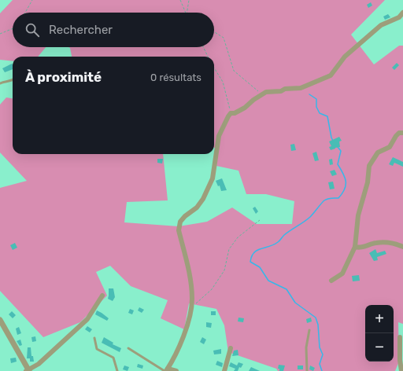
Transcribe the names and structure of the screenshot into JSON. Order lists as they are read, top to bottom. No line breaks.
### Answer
{"page":{"search":"Rechercher","heading":["À proximité","0 résultats"],"map_buttons":["+","−"]}}
